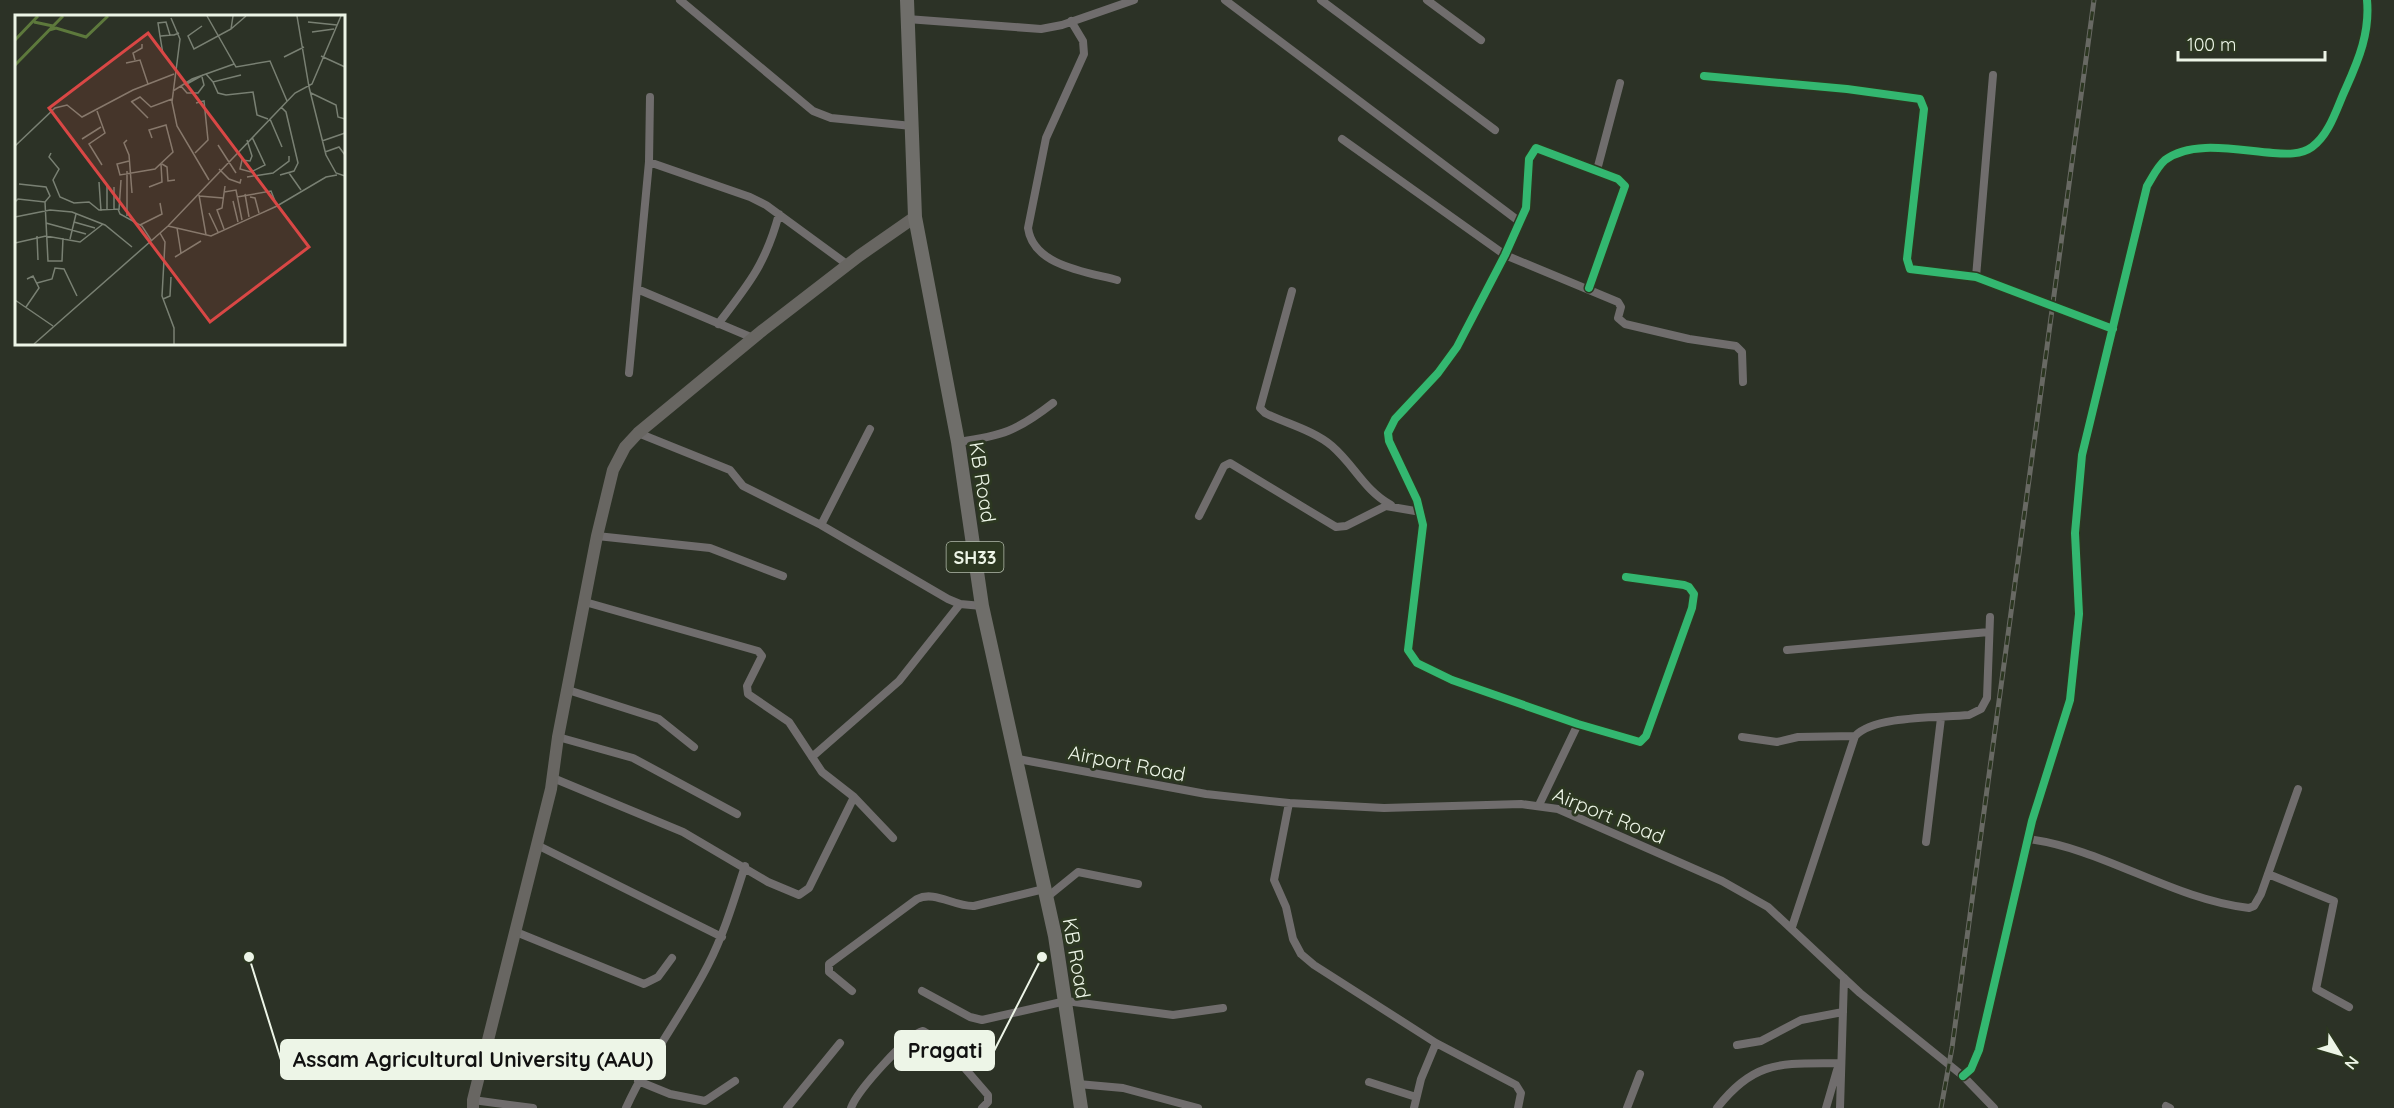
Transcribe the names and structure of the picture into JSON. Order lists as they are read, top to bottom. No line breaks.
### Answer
{"streets":{"main road":["KB Road","SH33"],"street":["Airport Road"]},"crossings":[["KB Road","Airport Road"]],"places":["Assam Agricultural University (AAU)","Pragati"],"scale_bar":"100 m","north":"bottom right"}
